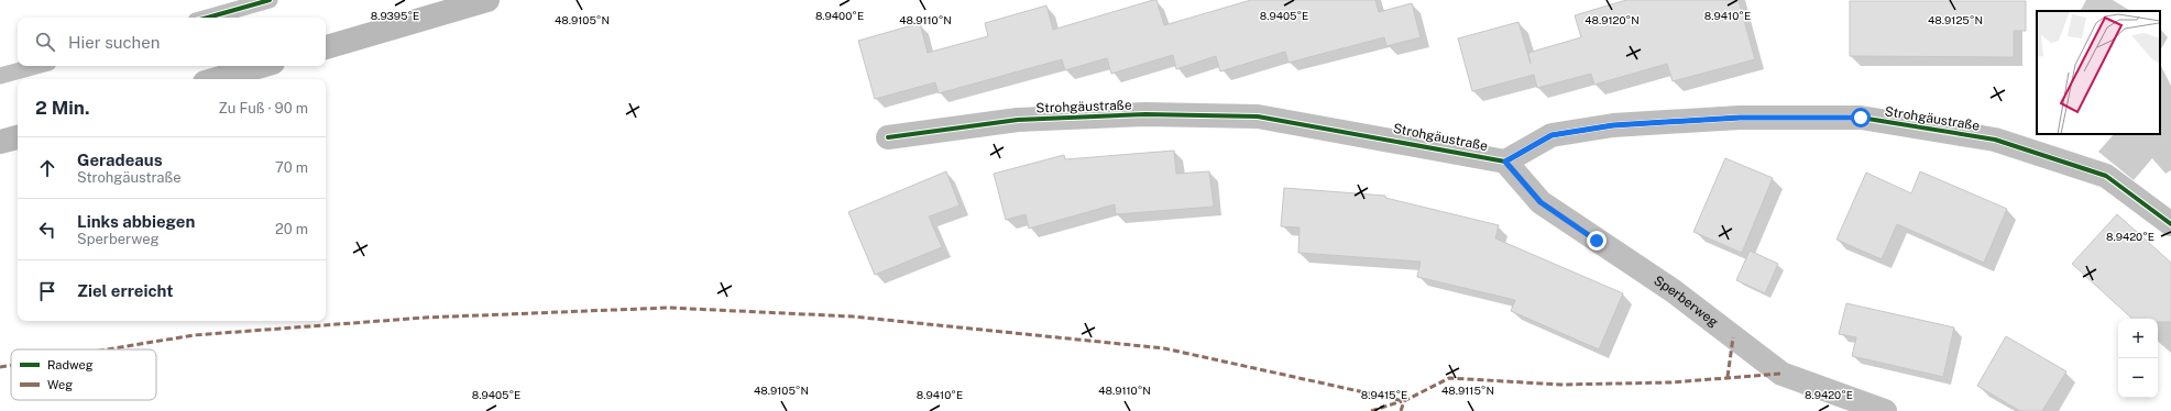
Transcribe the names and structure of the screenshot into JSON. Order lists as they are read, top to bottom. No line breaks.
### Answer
{"streets":{"street":["Strohgäustraße","Sperberweg"]},"crossings":[["Strohgäustraße","Sperberweg"]],"legend":["Radweg","Weg"],"page":{"search":"Hier suchen","heading":["2 Min.","Zu Fuß · 90 m"],"list":[["Geradeaus","Strohgäustraße","70 m"],["Links abbiegen","Sperberweg","20 m"],"Ziel erreicht"],"map_buttons":["+","−"]},"coordinates":["8.9395°E","8.9400°E","8.9410°E","8.9405°E","48.9105°N","48.9110°N","48.9120°N","48.9125°N","8.9420°E","48.9115°N","8.9415°E"]}
